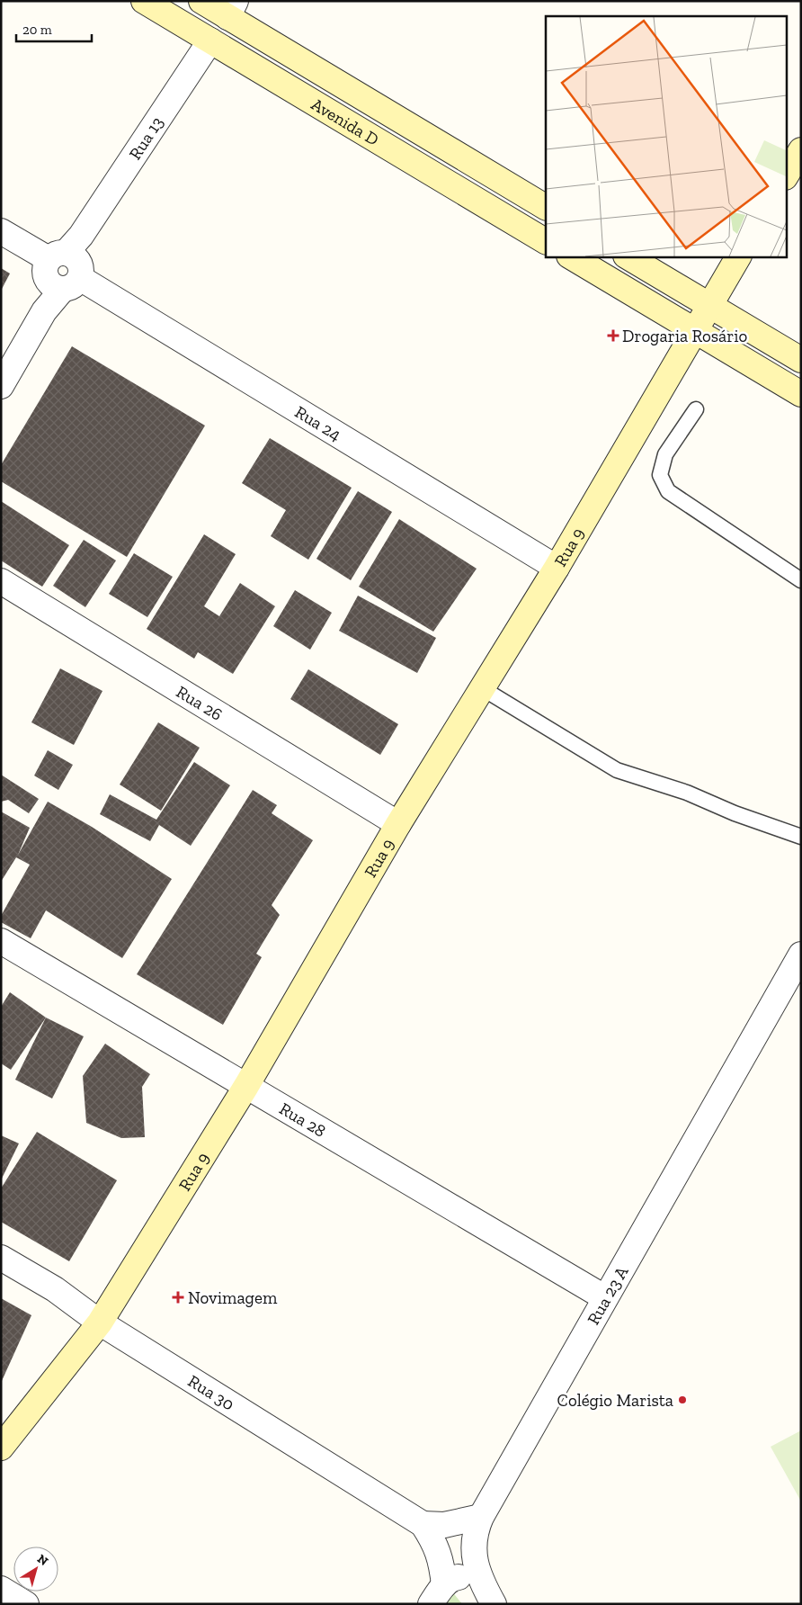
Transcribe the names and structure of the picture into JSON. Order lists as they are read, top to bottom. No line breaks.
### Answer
{"streets":{"street":["Avenida D","Rua 13","Rua 24","Rua 9","Rua 26","Rua 28","Rua 23 A","Rua 30"]},"crossings":[["Avenida D","Rua 13"],["Rua 13","Rua 24"],["Rua 24","Rua 9"],["Rua 9","Rua 26"],["Rua 9","Rua 28"],["Rua 9","Rua 30"],["Rua 28","Rua 23 A"],["Rua 23 A","Rua 30"]],"places":{"health":["Drogaria Rosário","Novimagem"],"other":["Colégio Marista"]},"scale_bar":"20 m","north":"top right"}
